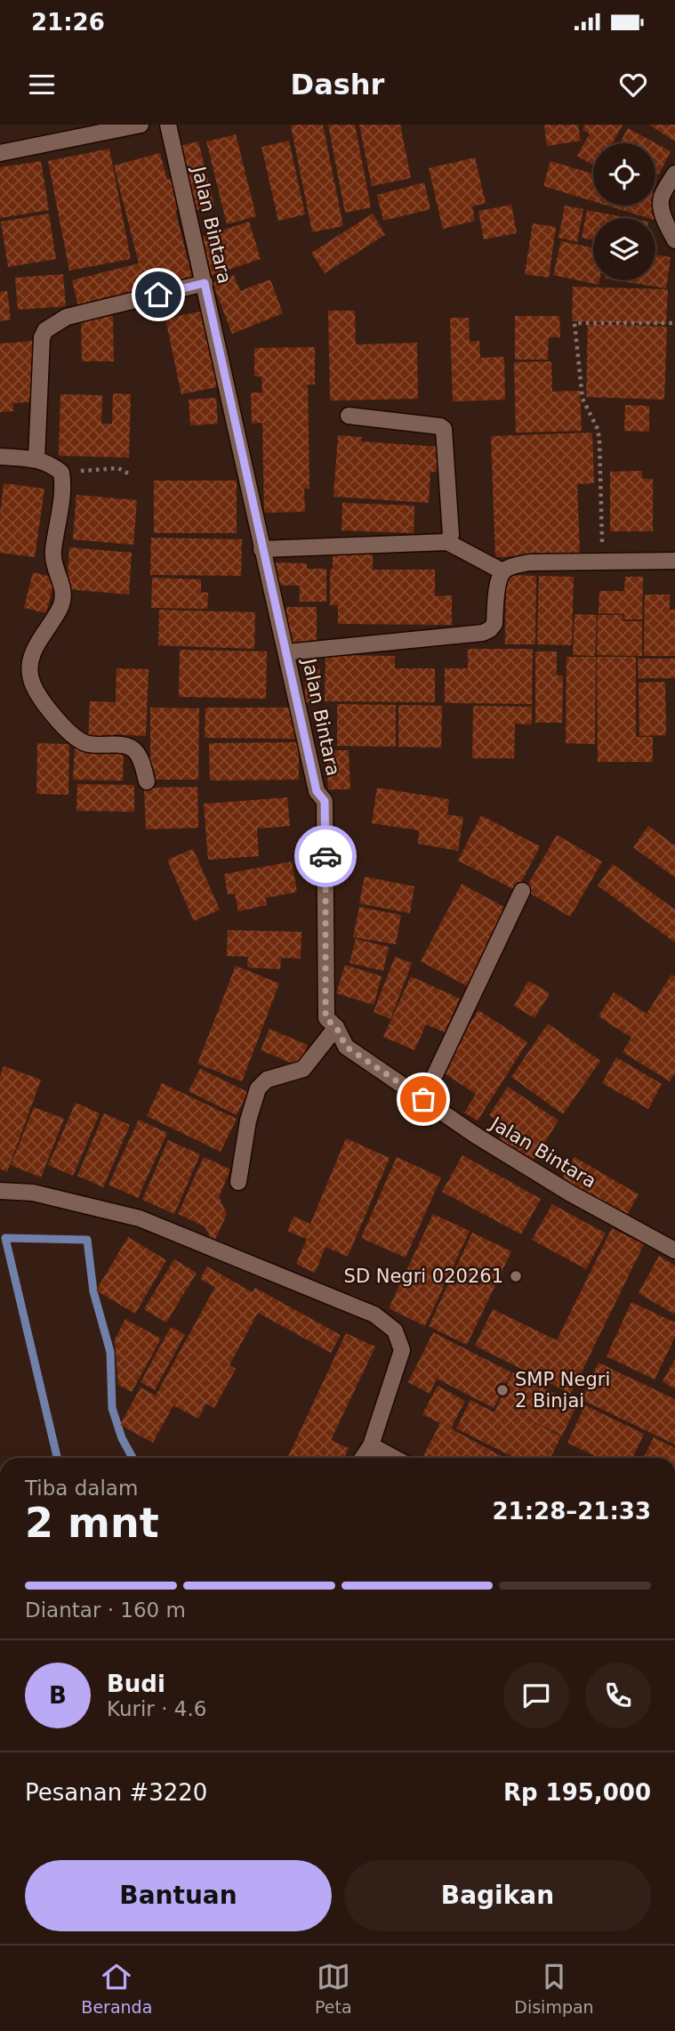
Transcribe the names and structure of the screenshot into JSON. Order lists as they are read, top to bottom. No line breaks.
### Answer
{"streets":{"street":["Jalan Bintara"]},"places":["SD Negri 020261","SMP Negri 2 Binjai"],"page":{"status":"21:26","header":"Dashr","heading":["2 mnt","Tiba dalam","21:28–21:33"],"panel":["Budi","Kurir · 4.6","Pesanan #3220","Rp 195,000"],"bar":"Diantar · 160 m","round":"B","buttons":["Bantuan","Bagikan"],"tabs":["Beranda","Peta","Disimpan"]}}
